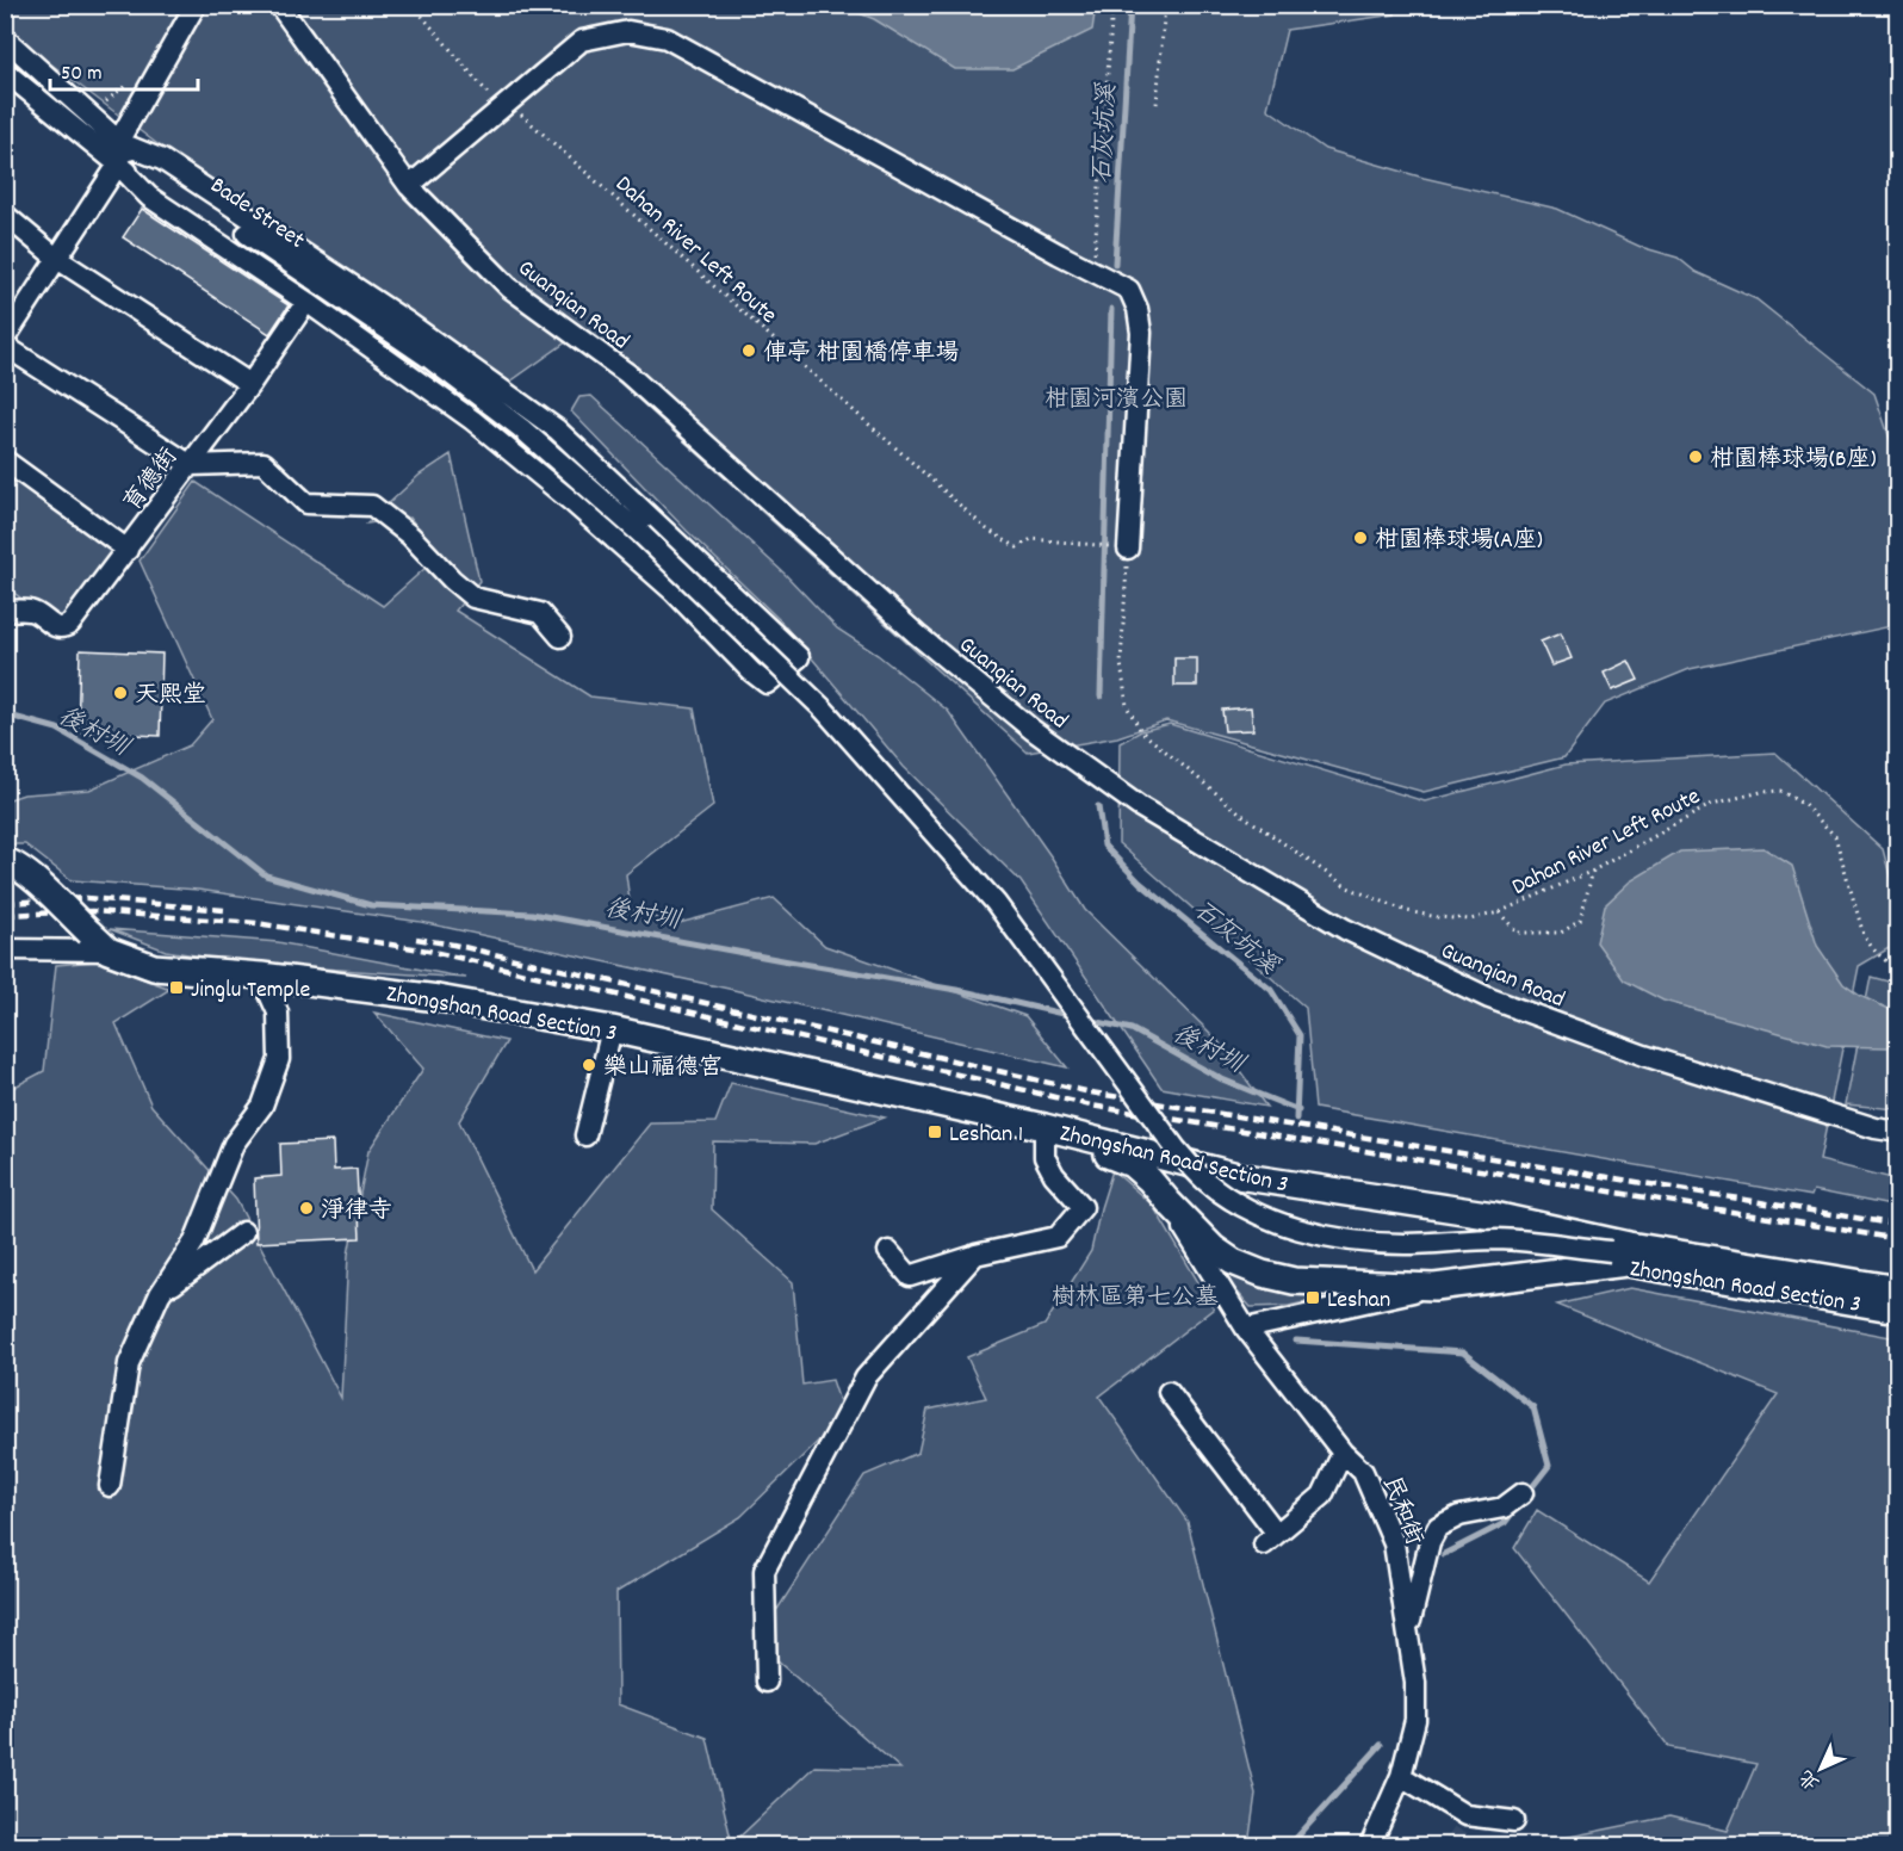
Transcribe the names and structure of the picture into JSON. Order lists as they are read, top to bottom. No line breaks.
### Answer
{"streets":{"main road":["Zhongshan Road Section 3"],"street":["Bade Street","Guanqian Road","育德街","民和街"],"path":["Dahan River Left Route"]},"crossings":[["Bade Street","Zhongshan Road Section 3"],["Zhongshan Road Section 3","民和街"]],"water":["石灰坑溪","後村圳"],"parks":["柑園河濱公園","樹林區第七公墓"],"places":{"other":["俥亭 柑園橋停車場","柑園棒球場(B座)","柑園棒球場(A座)","天熙堂","樂山福德宮","淨律寺"],"transit":["Jinglu Temple","Leshan 1","Leshan"]},"scale_bar":"50 m","north":"bottom left"}
